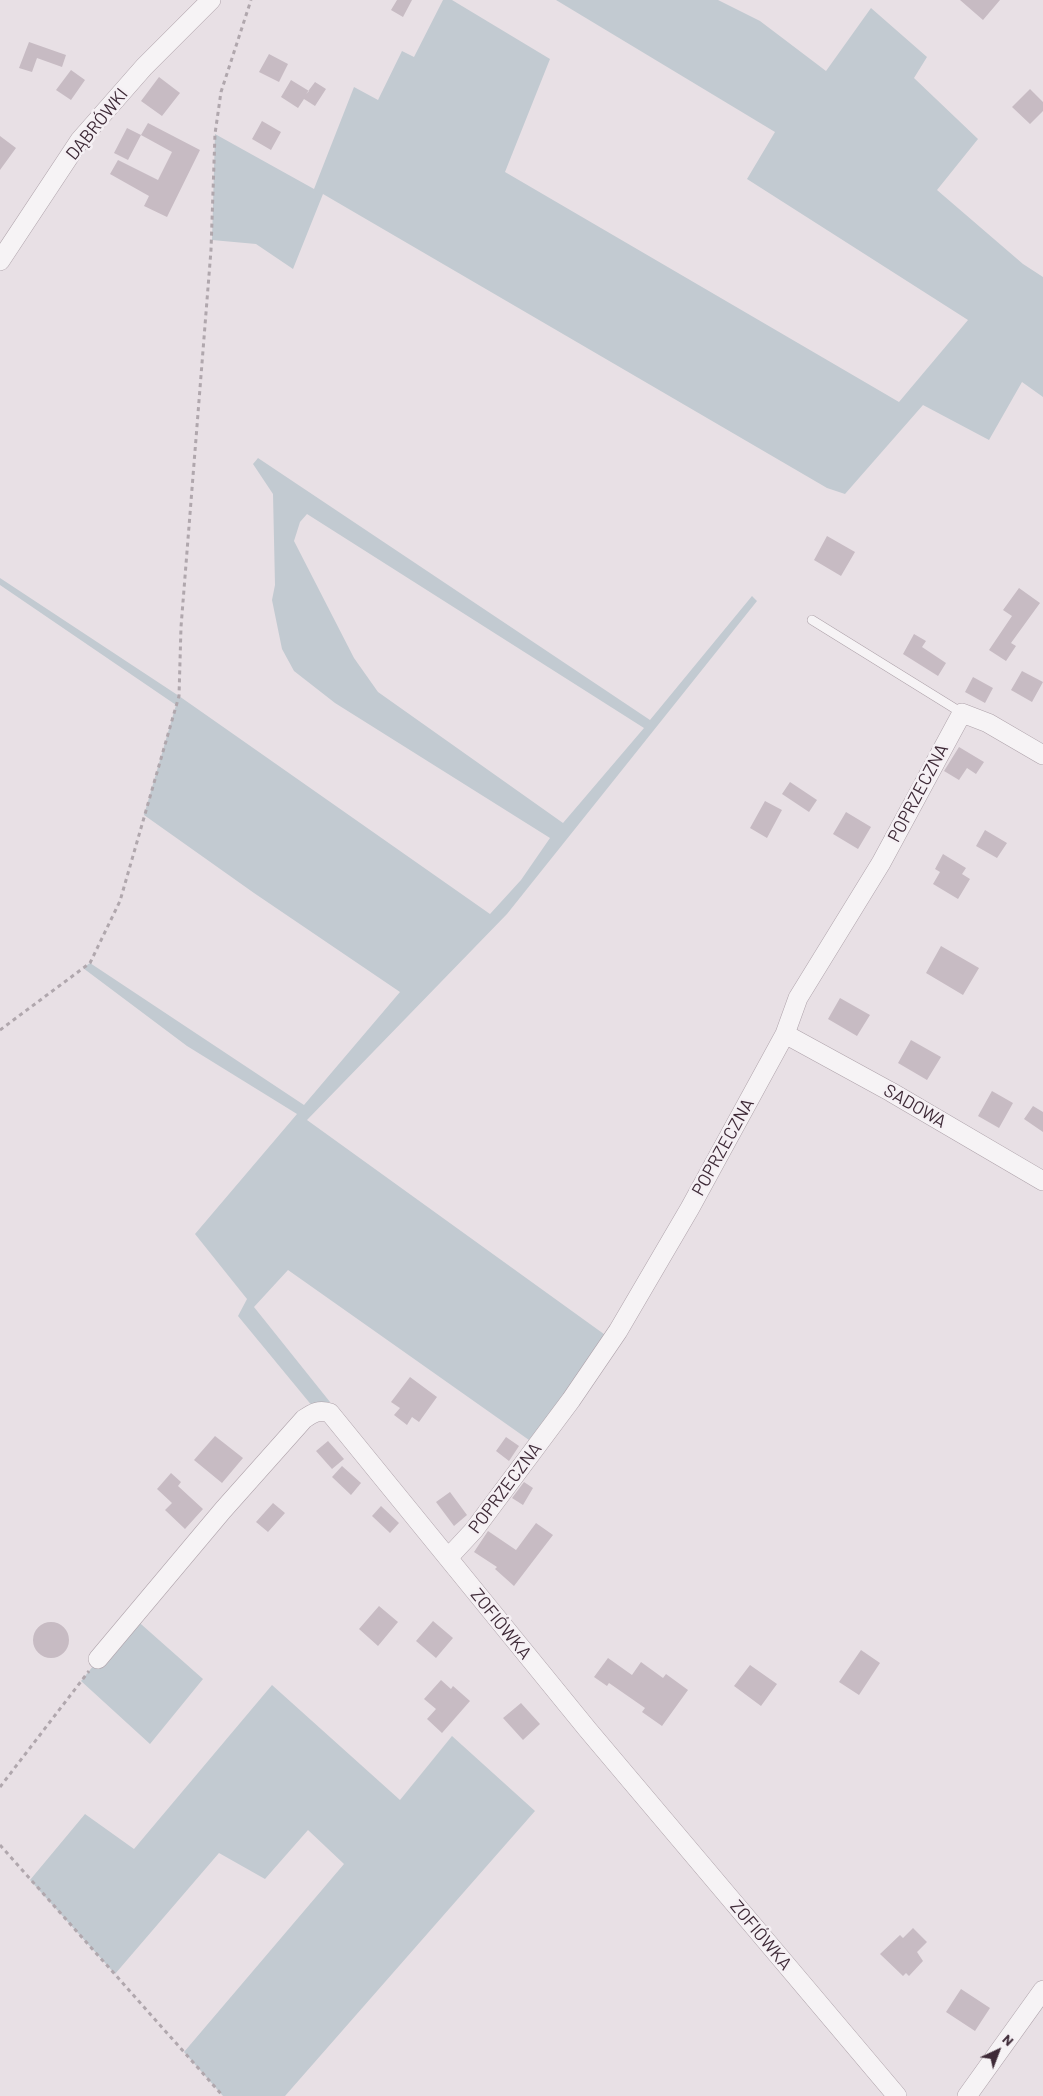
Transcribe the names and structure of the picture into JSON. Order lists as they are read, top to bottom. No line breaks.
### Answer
{"streets":{"street":["DĄBRÓWKI","POPRZECZNA","SADOWA","ZOFIÓWKA"]},"crossings":[["POPRZECZNA","SADOWA"],["POPRZECZNA","ZOFIÓWKA"]],"north":"top right"}
